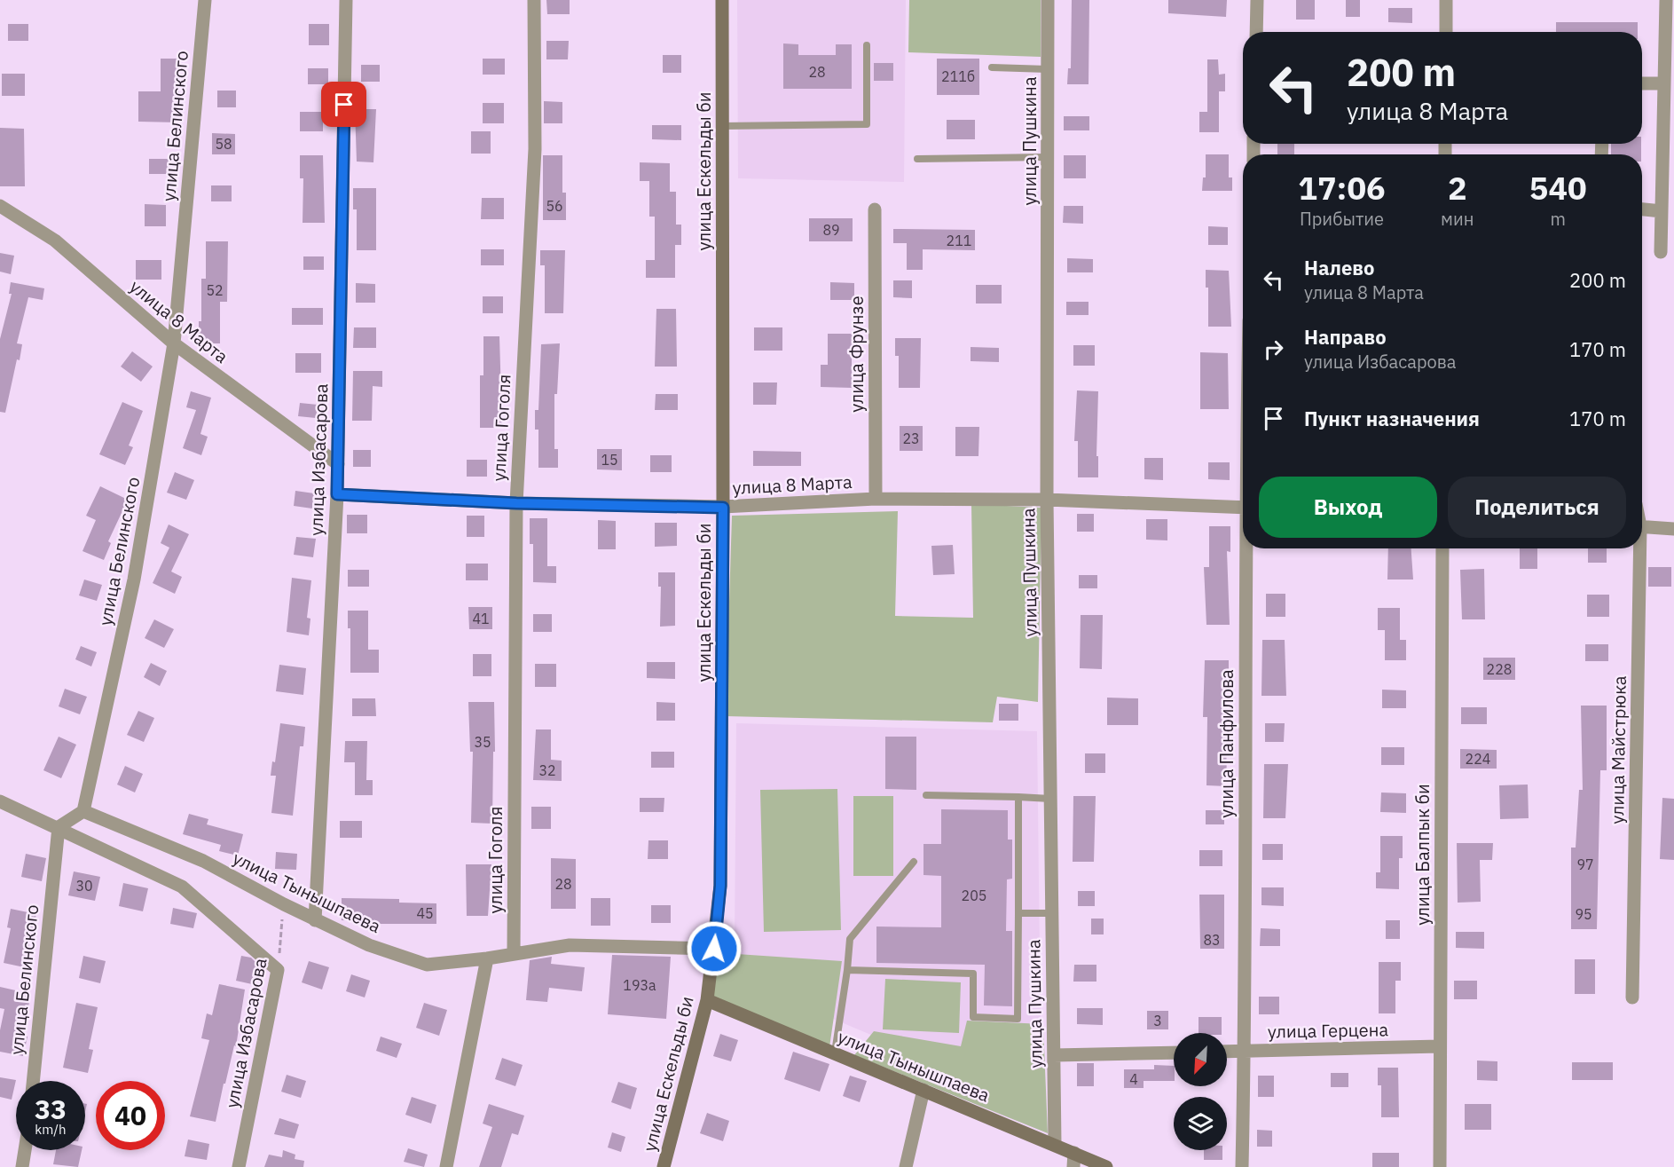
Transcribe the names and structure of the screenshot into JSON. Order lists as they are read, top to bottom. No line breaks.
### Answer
{"streets":{"street":["улица Белинского","улица Пушкина","улица Ескельды би","улица 8 Марта","улица Фрунзе","улица Гоголя","улица Избасарова","улица Панфилова","улица Майстрюка","улица Балпык би","улица Тынышпаева","улица Герцена"]},"crossings":[["улица Белинского","улица 8 Марта"],["улица Белинского","улица Тынышпаева"],["улица Пушкина","улица 8 Марта"],["улица Пушкина","улица Тынышпаева"],["улица Ескельды би","улица 8 Марта"],["улица Ескельды би","улица Тынышпаева"],["улица 8 Марта","улица Фрунзе"],["улица 8 Марта","улица Гоголя"],["улица 8 Марта","улица Избасарова"],["улица Гоголя","улица Тынышпаева"],["улица Избасарова","улица Тынышпаева"],["улица Панфилова","улица Герцена"],["улица Балпык би","улица Герцена"]],"house_numbers":["28","211б","58","56","89","211","52","23","15","41","228","35","224","32","97","28","30","205","45","95","83","193а","3","4"],"north":"bottom left","page":{"turn":["200 m","улица 8 Марта"],"eta":["17:06","Прибытие","2","мин","540","m"],"list":[{"name":"Налево","note":"улица 8 Марта","value":"200 m"},{"name":"Направо","note":"улица Избасарова","value":"170 m"},{"name":"Пункт назначения","value":"170 m"}],"buttons":["Выход","Поделиться"],"speed":"33 km/h","limit":"40"}}
